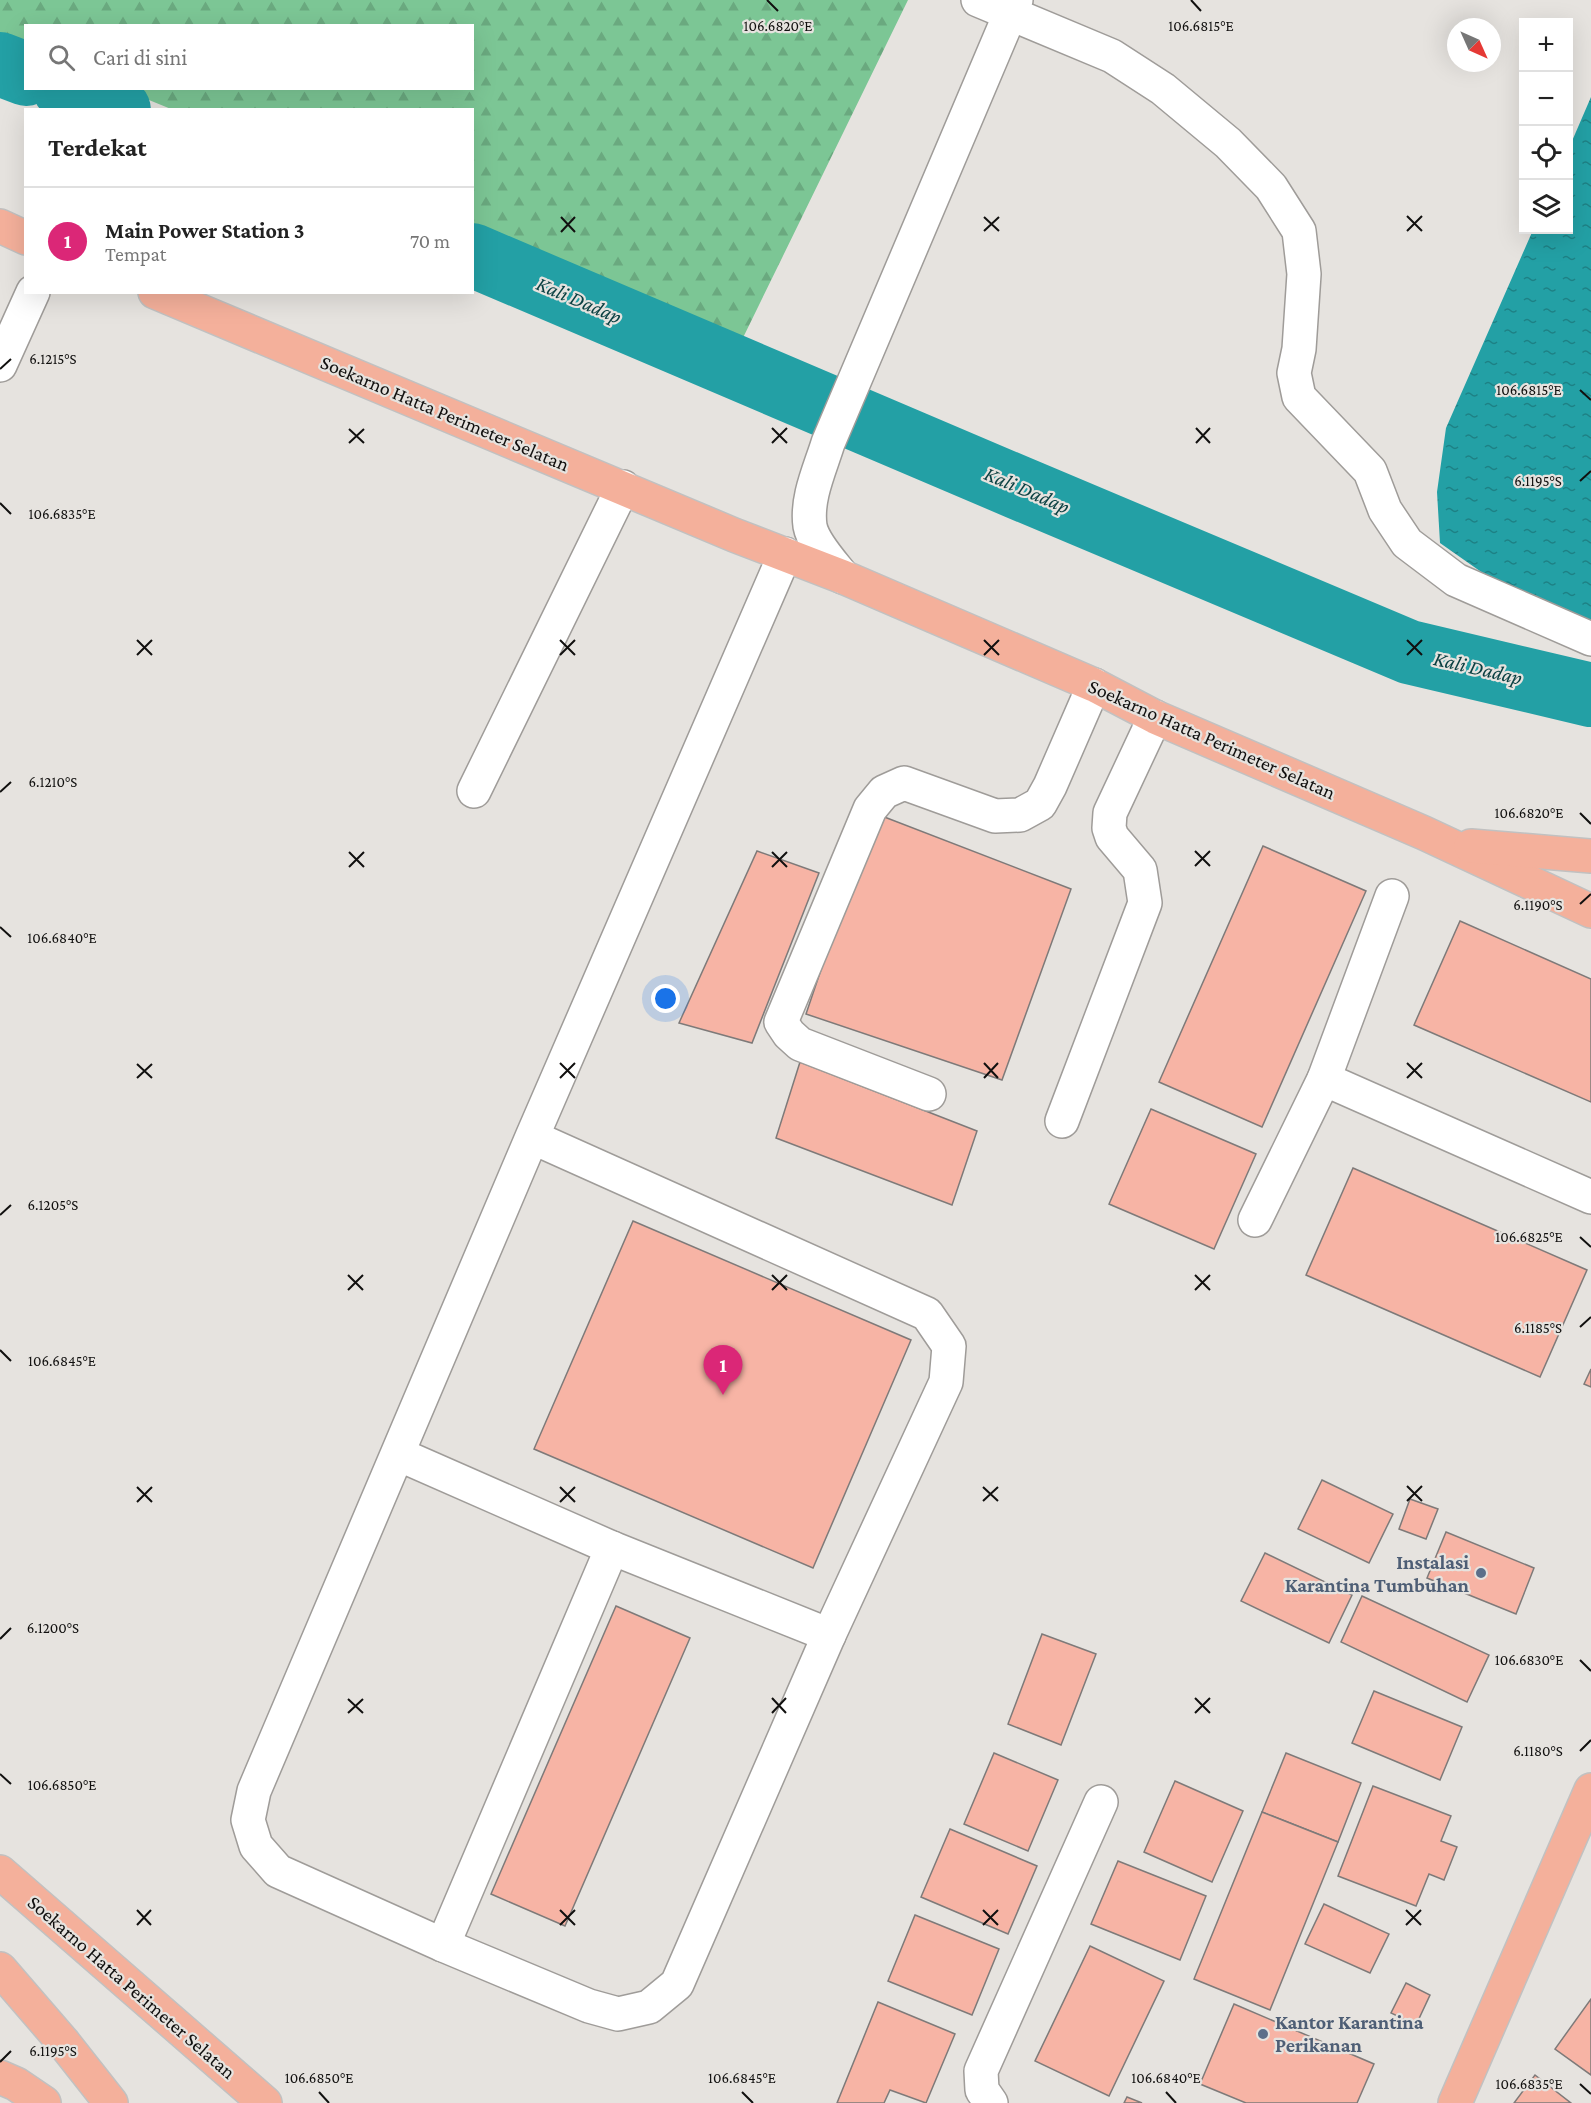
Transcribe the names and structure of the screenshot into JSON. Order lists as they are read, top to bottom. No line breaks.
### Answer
{"streets":{"main road":["Soekarno Hatta Perimeter Selatan"]},"water":["Kali Dadap"],"places":["Instalasi Karantina Tumbuhan","Kantor Karantina Perikanan"],"north":"bottom right","page":{"map_buttons":["+","−"],"search":"Cari di sini","heading":"Terdekat","list":[{"mark":"1","name":"Main Power Station 3","note":"Tempat","value":"70 m"}],"pins":"1"},"coordinates":["106.6820°E","106.6815°E","6.1215°S","6.1195°S","106.6835°E","6.1210°S","6.1190°S","106.6840°E","6.1205°S","106.6825°E","6.1185°S","106.6845°E","6.1200°S","106.6830°E","6.1180°S","106.6850°E"]}
